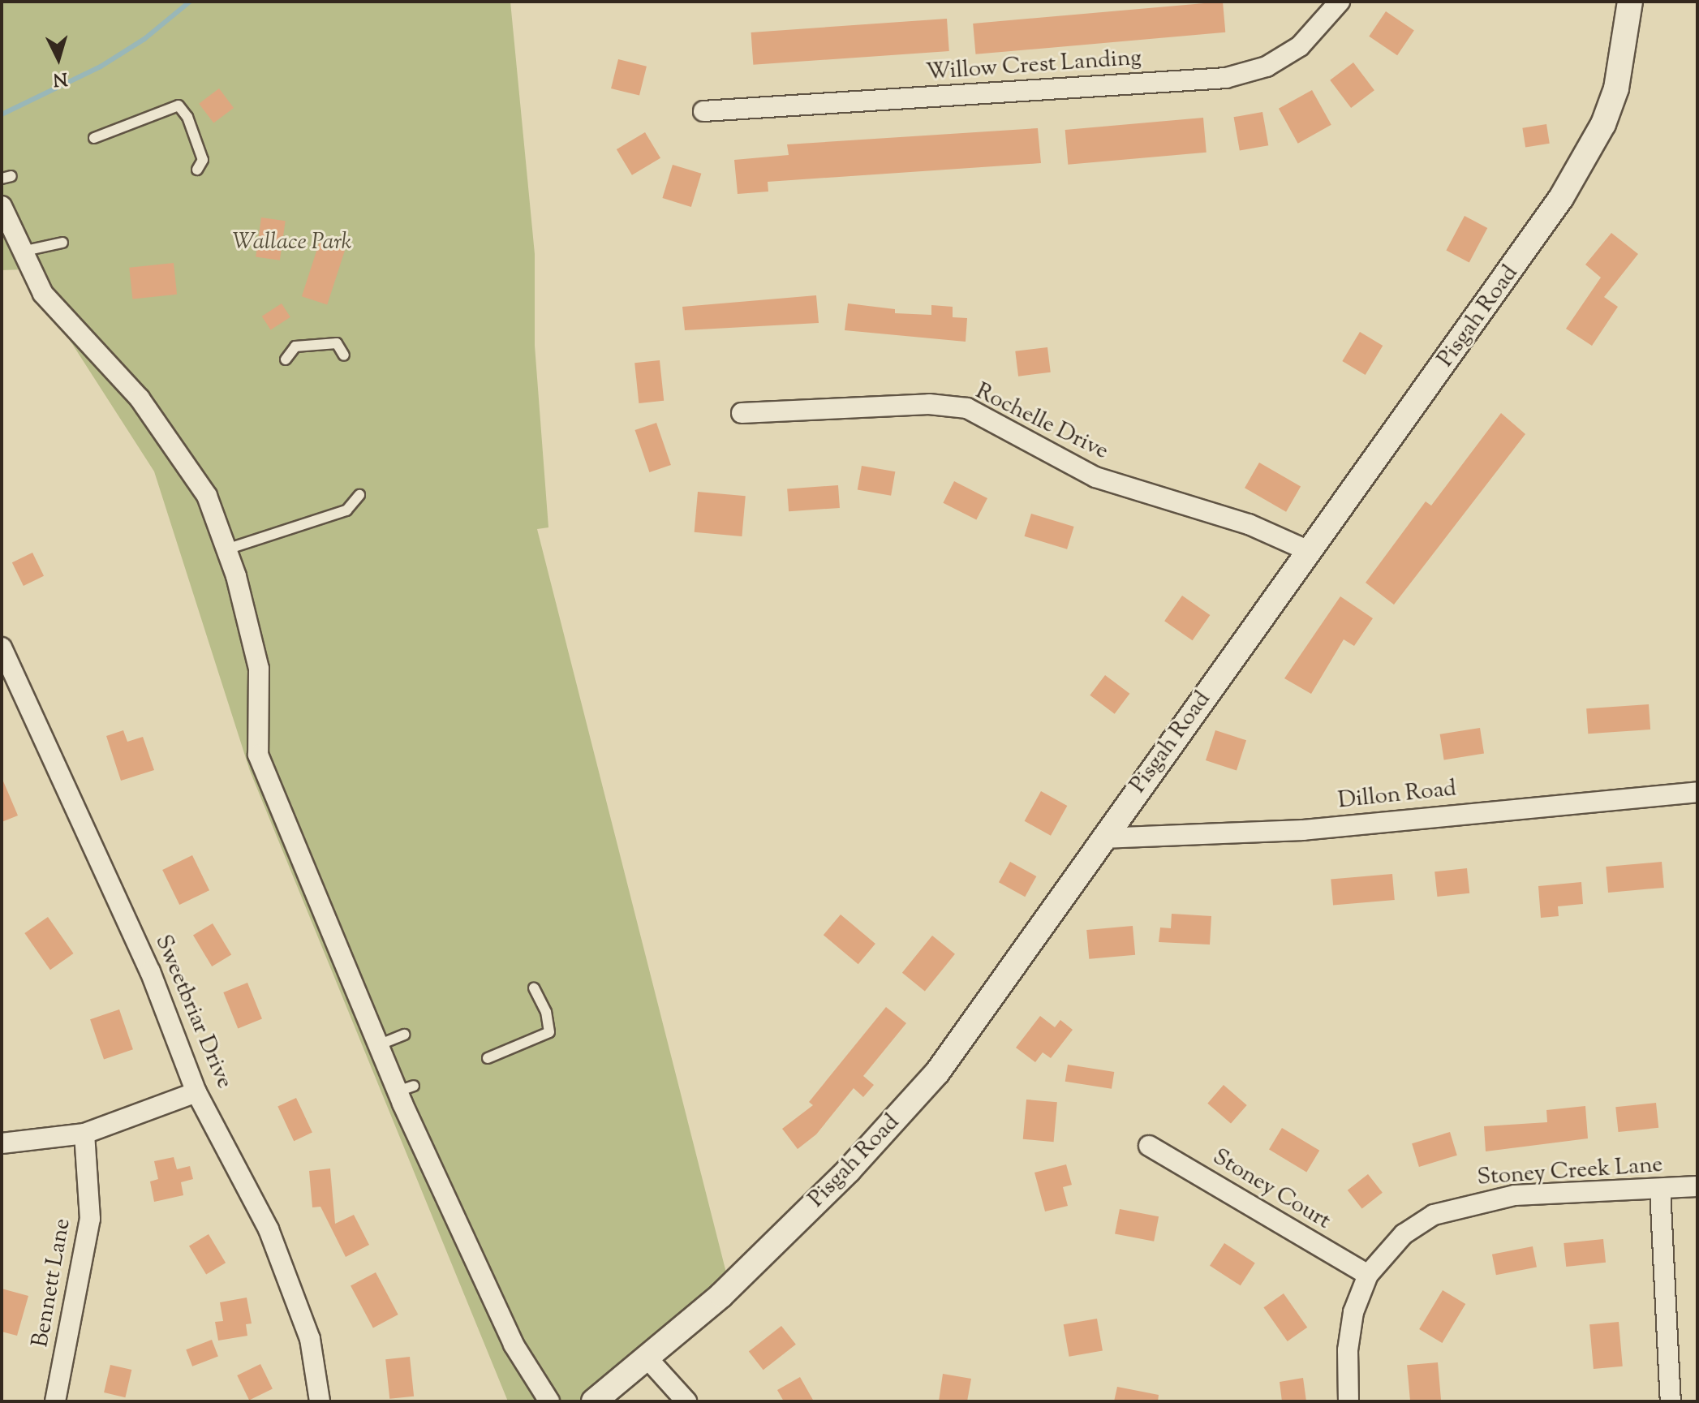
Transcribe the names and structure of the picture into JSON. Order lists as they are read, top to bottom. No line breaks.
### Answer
{"streets":{"street":["Willow Crest Landing","Pisgah Road","Rochelle Drive","Dillon Road","Sweetbriar Drive","Stoney Creek Lane","Stoney Court","Bennett Lane"]},"crossings":[["Pisgah Road","Rochelle Drive"],["Pisgah Road","Dillon Road"],["Stoney Creek Lane","Stoney Court"]],"parks":["Wallace Park"],"north":"bottom"}
